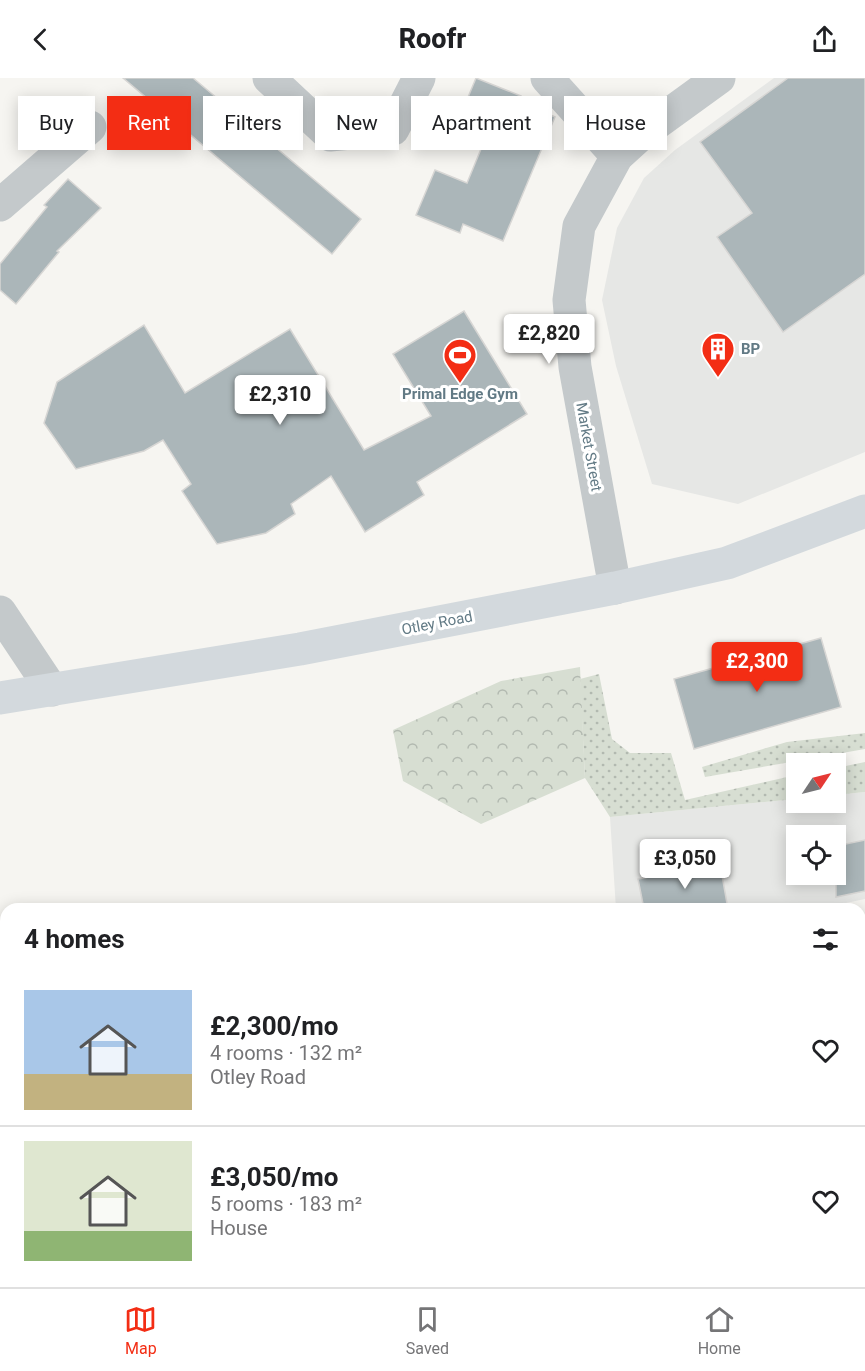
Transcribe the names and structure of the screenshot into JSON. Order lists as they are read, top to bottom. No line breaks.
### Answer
{"streets":{"main road":["Otley Road"],"street":["Market Street"]},"crossings":[["Market Street","Otley Road"]],"places":{"building":["BP"],"sports":["Primal Edge Gym"]},"north":"top right","page":{"header":"Roofr","chip":["Buy","Rent","Filters","New","Apartment","House"],"price":["£2,820","£2,310","£2,300","£3,050"],"heading":"4 homes","list":[{"name":"£2,300/mo","note":"4 rooms · 132 m² · Otley Road"},{"name":"£3,050/mo","note":"5 rooms · 183 m² · House"}],"tabs":["Map","Saved","Home"]}}
